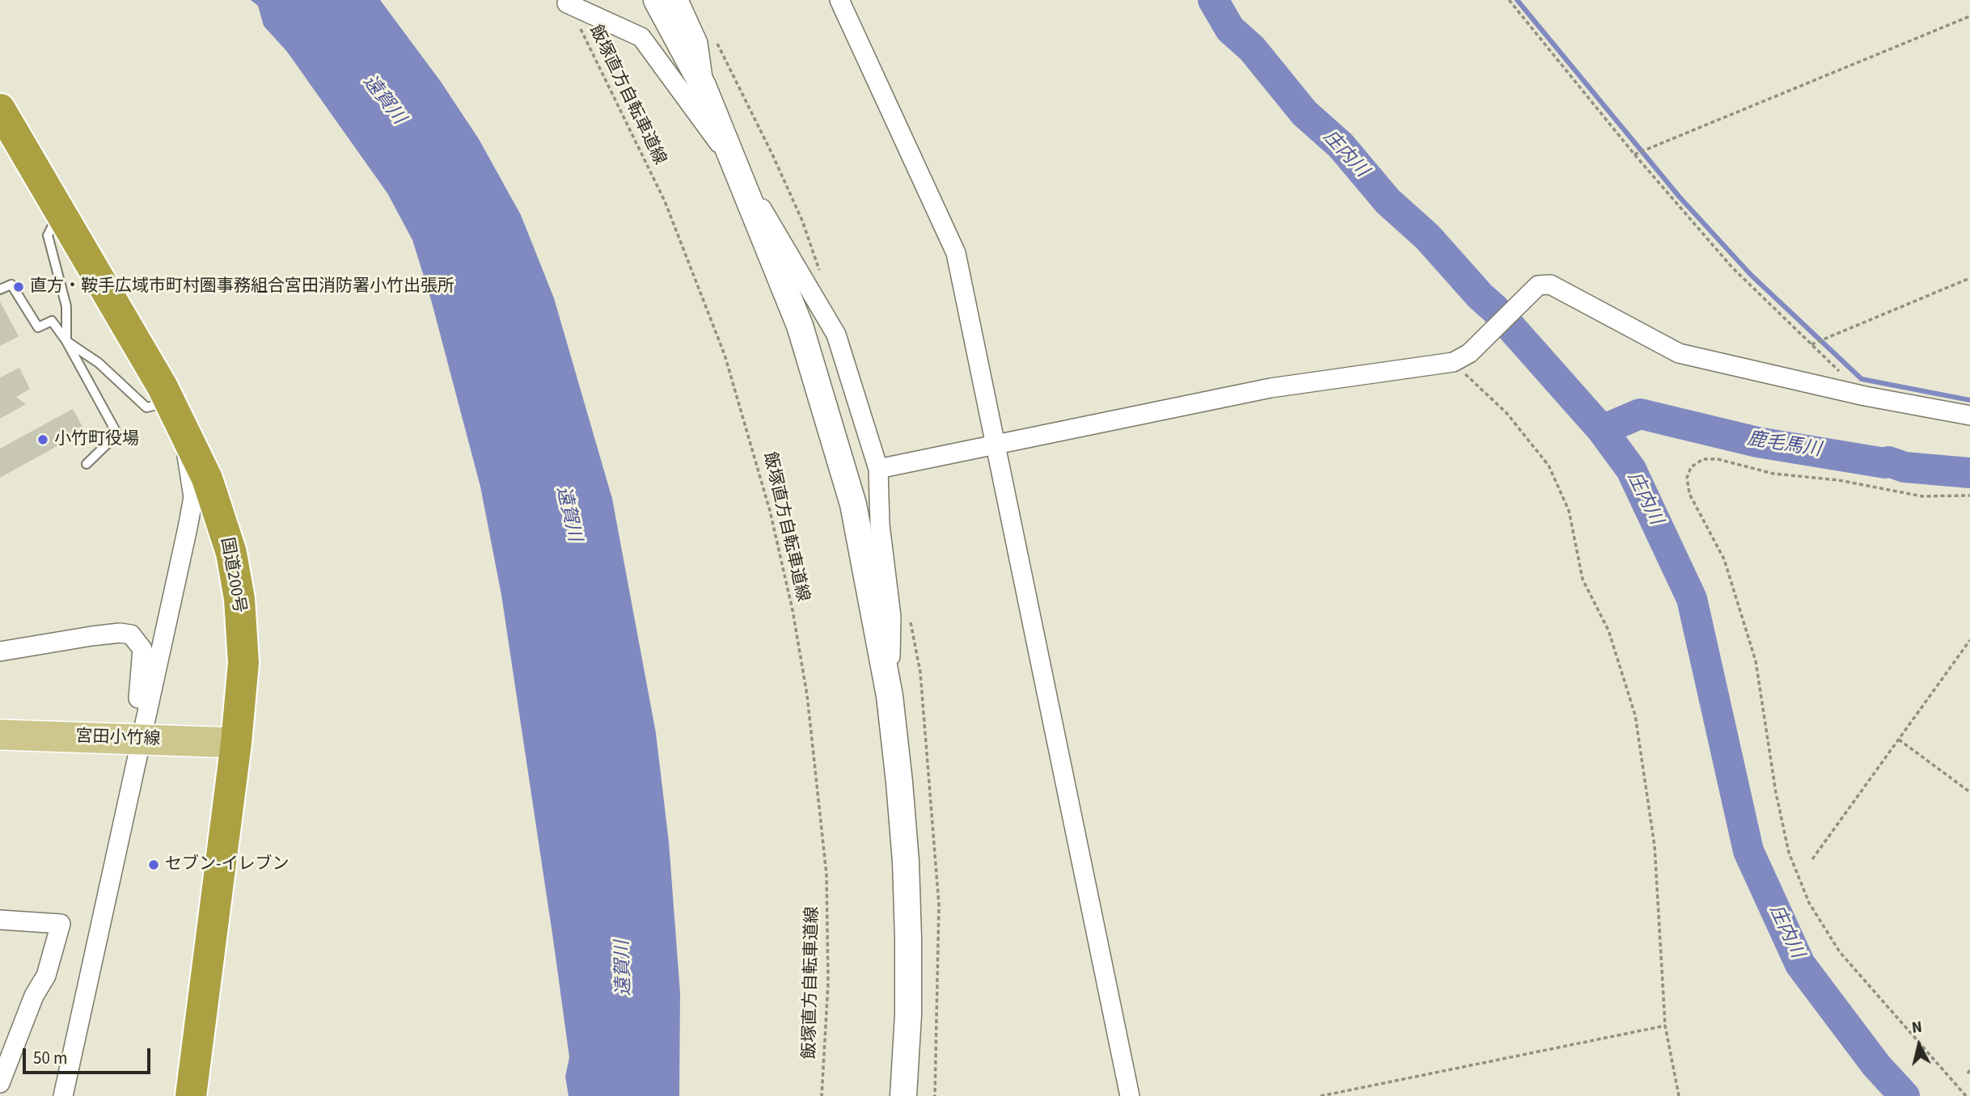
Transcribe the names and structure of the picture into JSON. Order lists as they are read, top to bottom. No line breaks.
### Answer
{"streets":{"highway":["国道200号"],"main road":["宮田小竹線"],"path":["飯塚直方自転車道線"]},"crossings":[["国道200号","宮田小竹線"]],"water":["遠賀川","庄内川","鹿毛馬川"],"places":["直方・鞍手広域市町村圏事務組合宮田消防署小竹出張所","小竹町役場","セブン-イレブン"],"scale_bar":"50 m","north":"top"}
